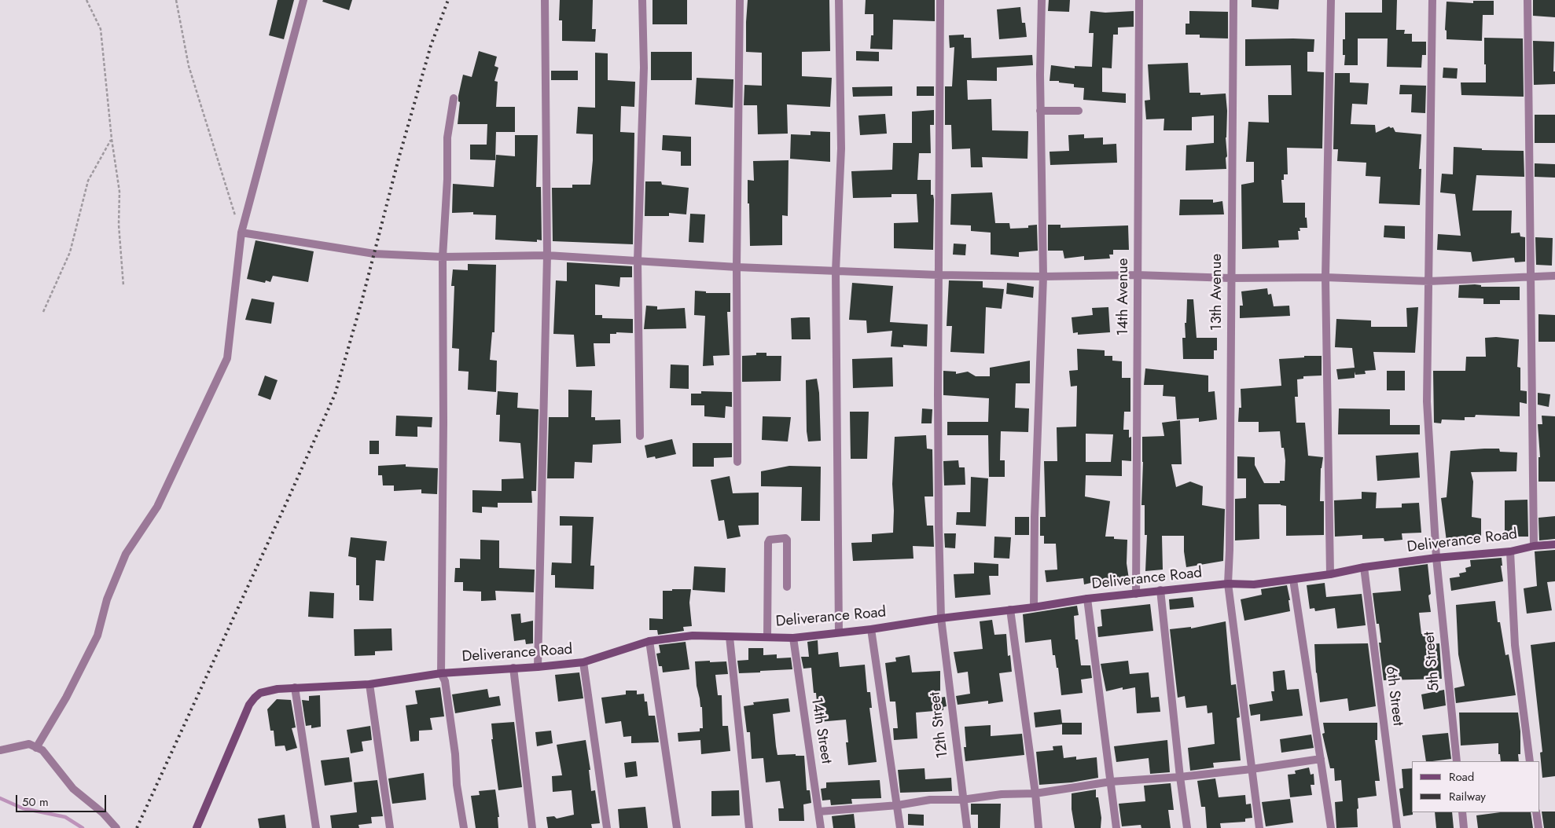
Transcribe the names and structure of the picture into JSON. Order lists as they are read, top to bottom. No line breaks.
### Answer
{"streets":{"street":["13th Avenue","14th Avenue","Deliverance Road","5th Street","6th Street","12th Street","14th Street"]},"crossings":[["13th Avenue","Deliverance Road"],["14th Avenue","Deliverance Road"],["Deliverance Road","5th Street"],["Deliverance Road","6th Street"],["Deliverance Road","12th Street"],["Deliverance Road","14th Street"]],"legend":["Road","Railway"],"scale_bar":"50 m"}
